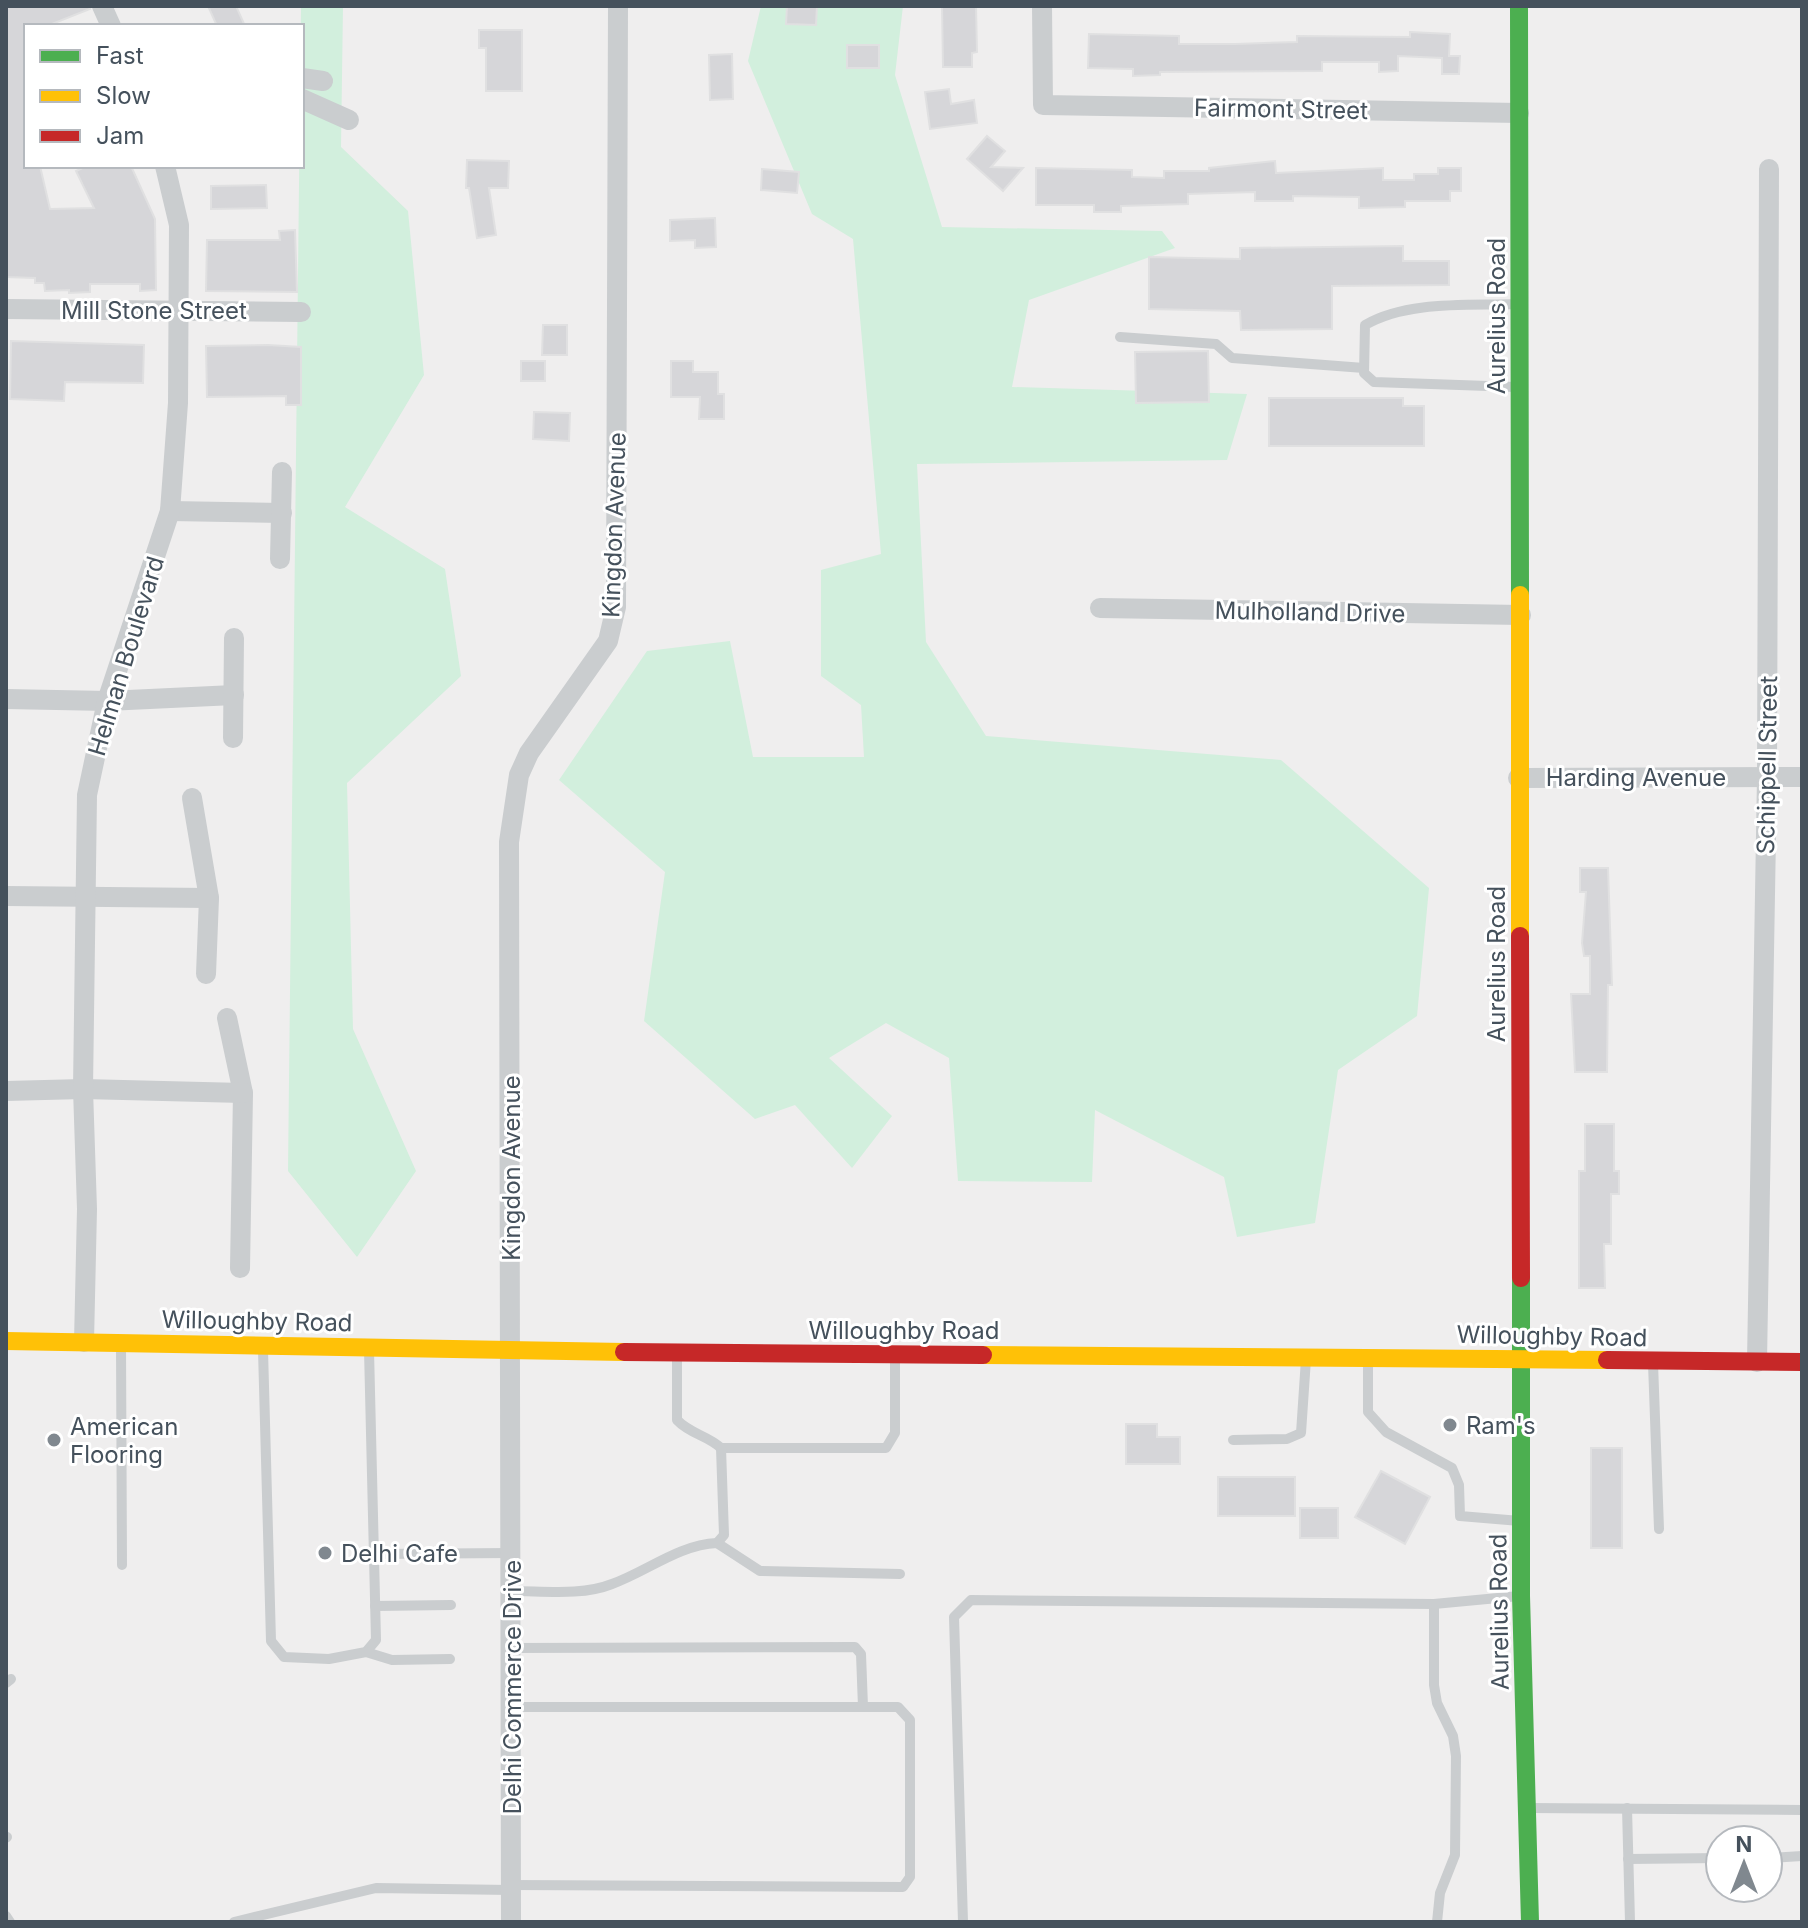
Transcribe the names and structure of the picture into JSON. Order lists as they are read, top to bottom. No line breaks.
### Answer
{"streets":{"street":["Fairmont Street","Mill Stone Street","Aurelius Road","Kingdon Avenue","Mulholland Drive","Helman Boulevard","Schippell Street","Harding Avenue","Willoughby Road","Delhi Commerce Drive"]},"crossings":[["Fairmont Street","Aurelius Road"],["Mill Stone Street","Helman Boulevard"],["Aurelius Road","Mulholland Drive"],["Aurelius Road","Harding Avenue"],["Aurelius Road","Willoughby Road"],["Kingdon Avenue","Willoughby Road"],["Kingdon Avenue","Delhi Commerce Drive"],["Helman Boulevard","Willoughby Road"],["Schippell Street","Harding Avenue"],["Schippell Street","Willoughby Road"]],"places":["Ram's","American Flooring","Delhi Cafe"],"legend":["Fast","Slow","Jam"],"north":"top"}
